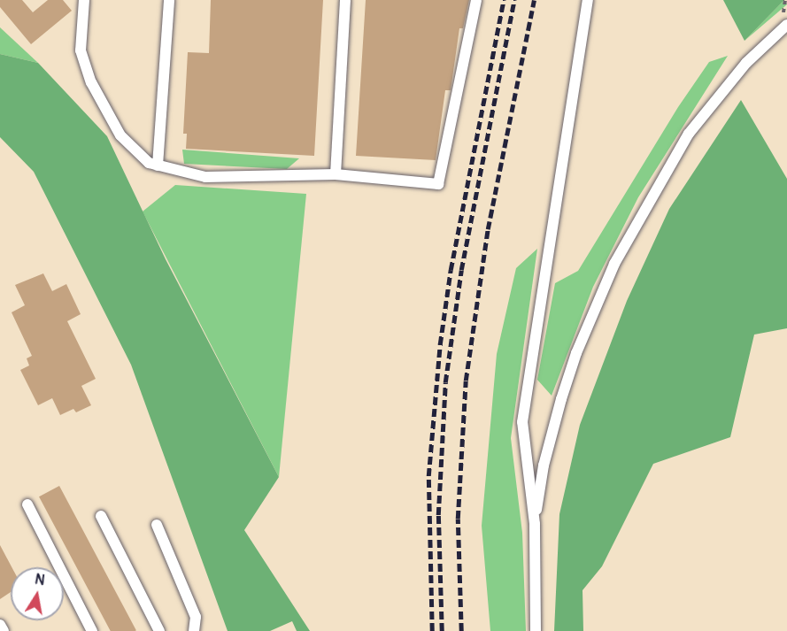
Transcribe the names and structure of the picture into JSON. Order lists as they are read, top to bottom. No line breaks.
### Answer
{"north":"top"}
